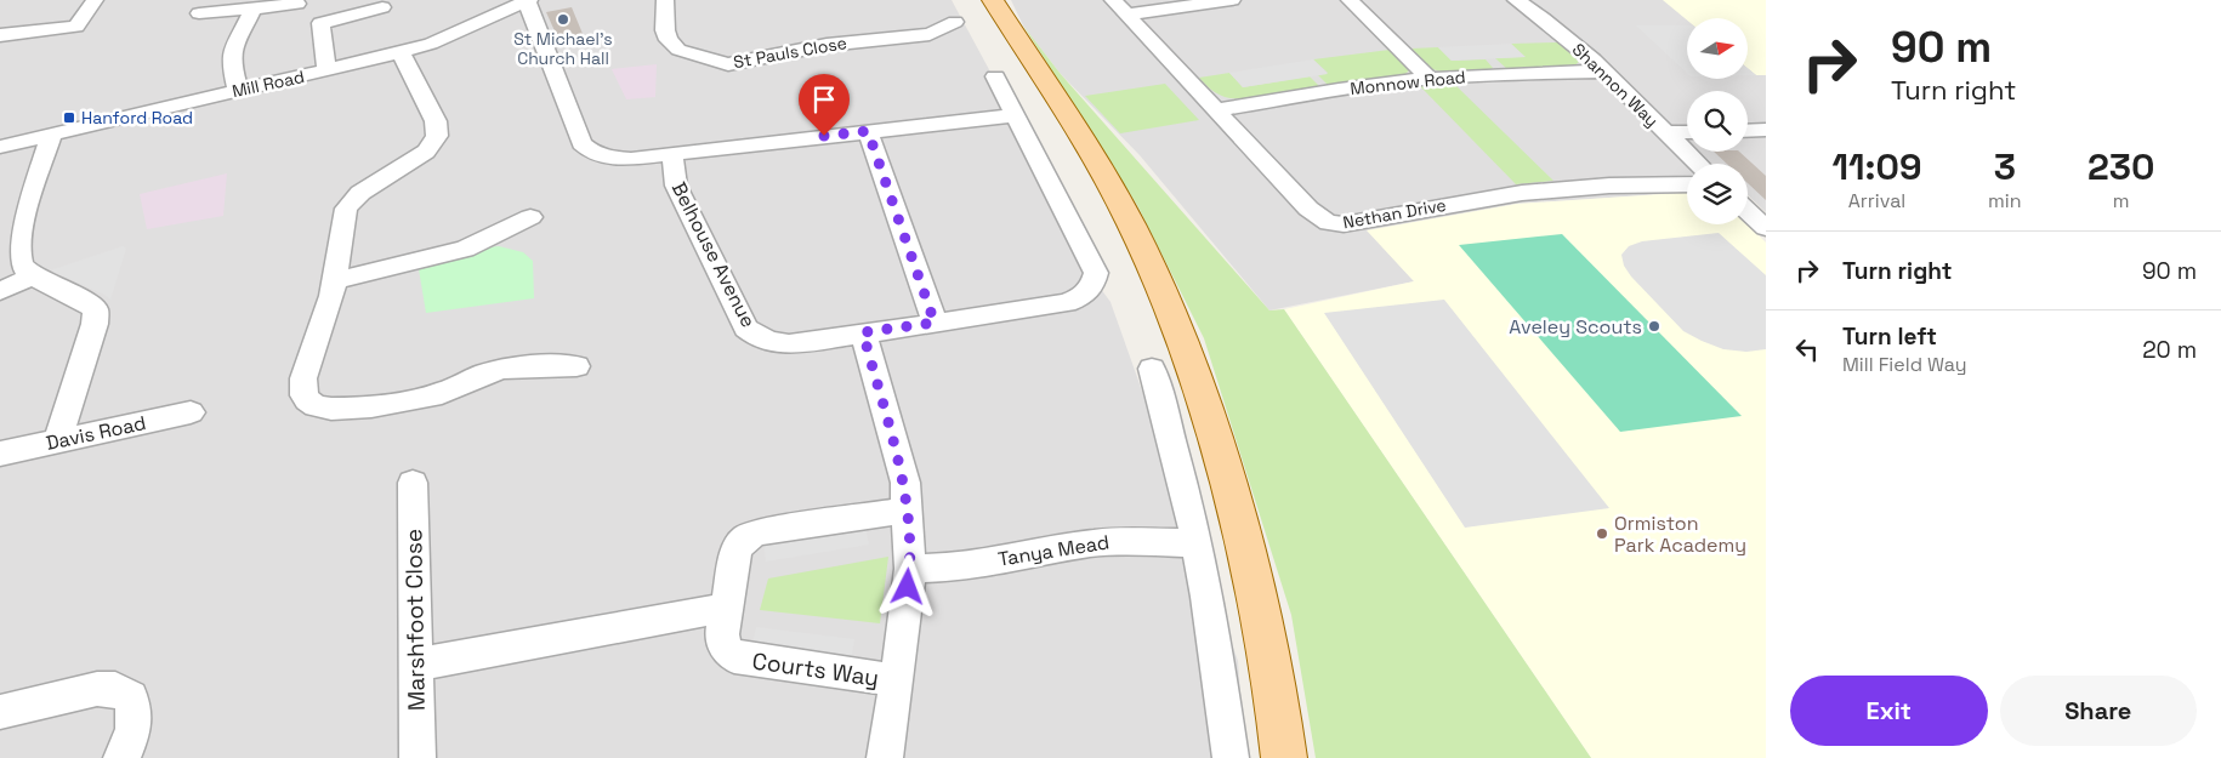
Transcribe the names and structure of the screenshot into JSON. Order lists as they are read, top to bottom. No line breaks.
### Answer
{"streets":{"street":["St Pauls Close","Monnow Road","Mill Road","Shannon Way","Nethan Drive","Belhouse Avenue","Davis Road","Tanya Mead","Marshfoot Close","Courts Way"]},"crossings":[["Monnow Road","Shannon Way"],["Monnow Road","Nethan Drive"]],"places":{"other":["St Michael's Church Hall","Aveley Scouts","Ormiston Park Academy"],"transit":["Hanford Road"]},"north":"right","page":{"turn":["90 m","Turn right"],"eta":["11:09","Arrival","3","min","230","m"],"list":[{"name":"Turn right","value":"90 m"},{"name":"Turn left","note":"Mill Field Way","value":"20 m"}],"buttons":["Exit","Share"]}}
